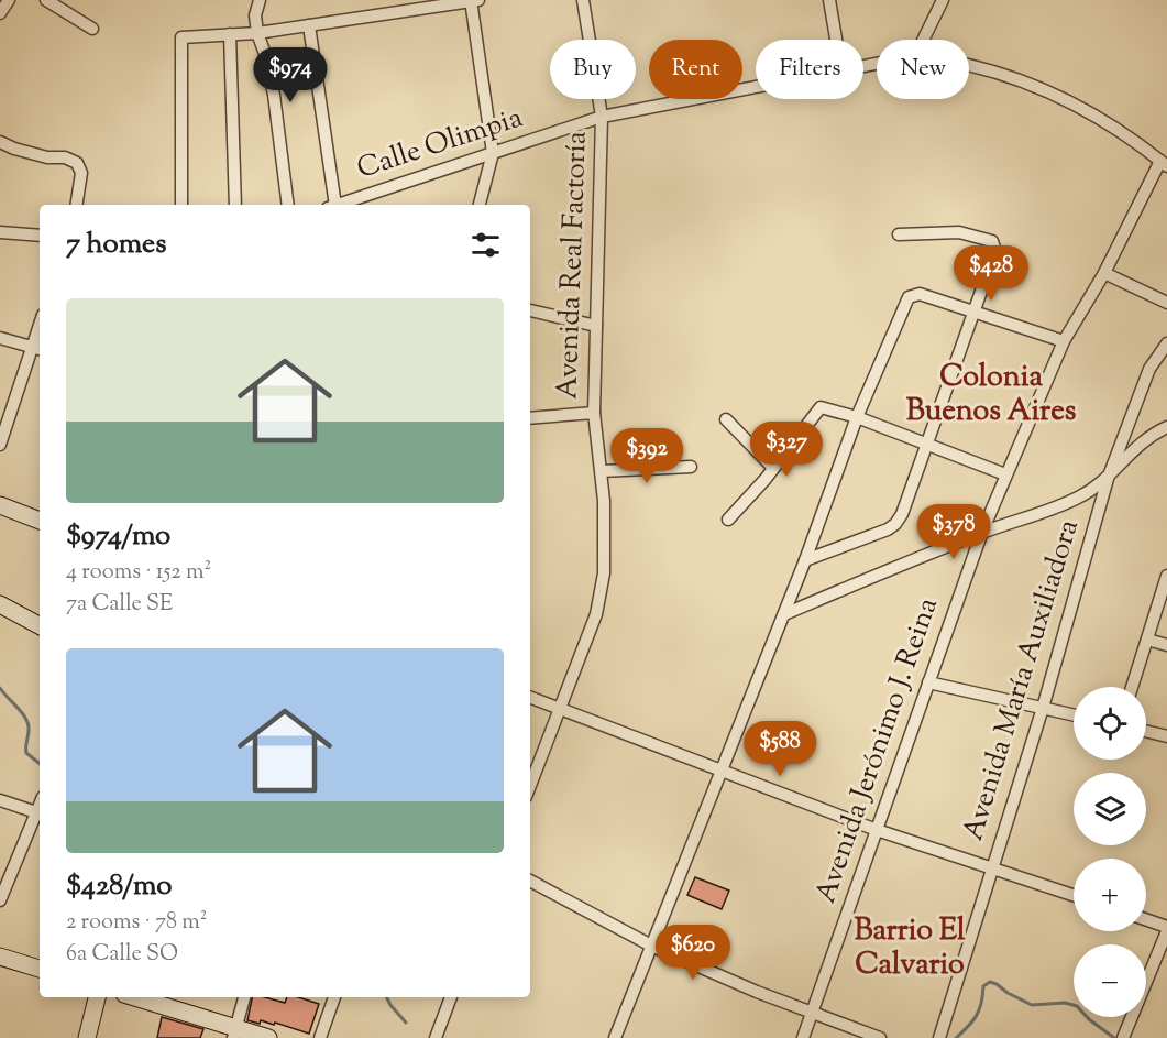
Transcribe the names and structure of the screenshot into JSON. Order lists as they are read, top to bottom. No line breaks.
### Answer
{"streets":{"street":["Calle Olimpia","Avenida Real Factoría","Avenida María Auxiliadora","Avenida Jerónimo J. Reina"]},"crossings":[["Calle Olimpia","Avenida Real Factoría"],["Calle Olimpia","Avenida Jerónimo J. Reina"]],"districts":["Colonia Buenos Aires","Barrio El Calvario"],"page":{"chip":["Buy","Rent","Filters","New"],"price":["$974","$428","$327","$392","$378","$588","$620"],"heading":"7 homes","list":[{"name":"$974/mo","note":"4 rooms · 152 m² · 7a Calle SE"},{"name":"$428/mo","note":"2 rooms · 78 m² · 6a Calle SO"}],"map_buttons":["+","−"]}}
